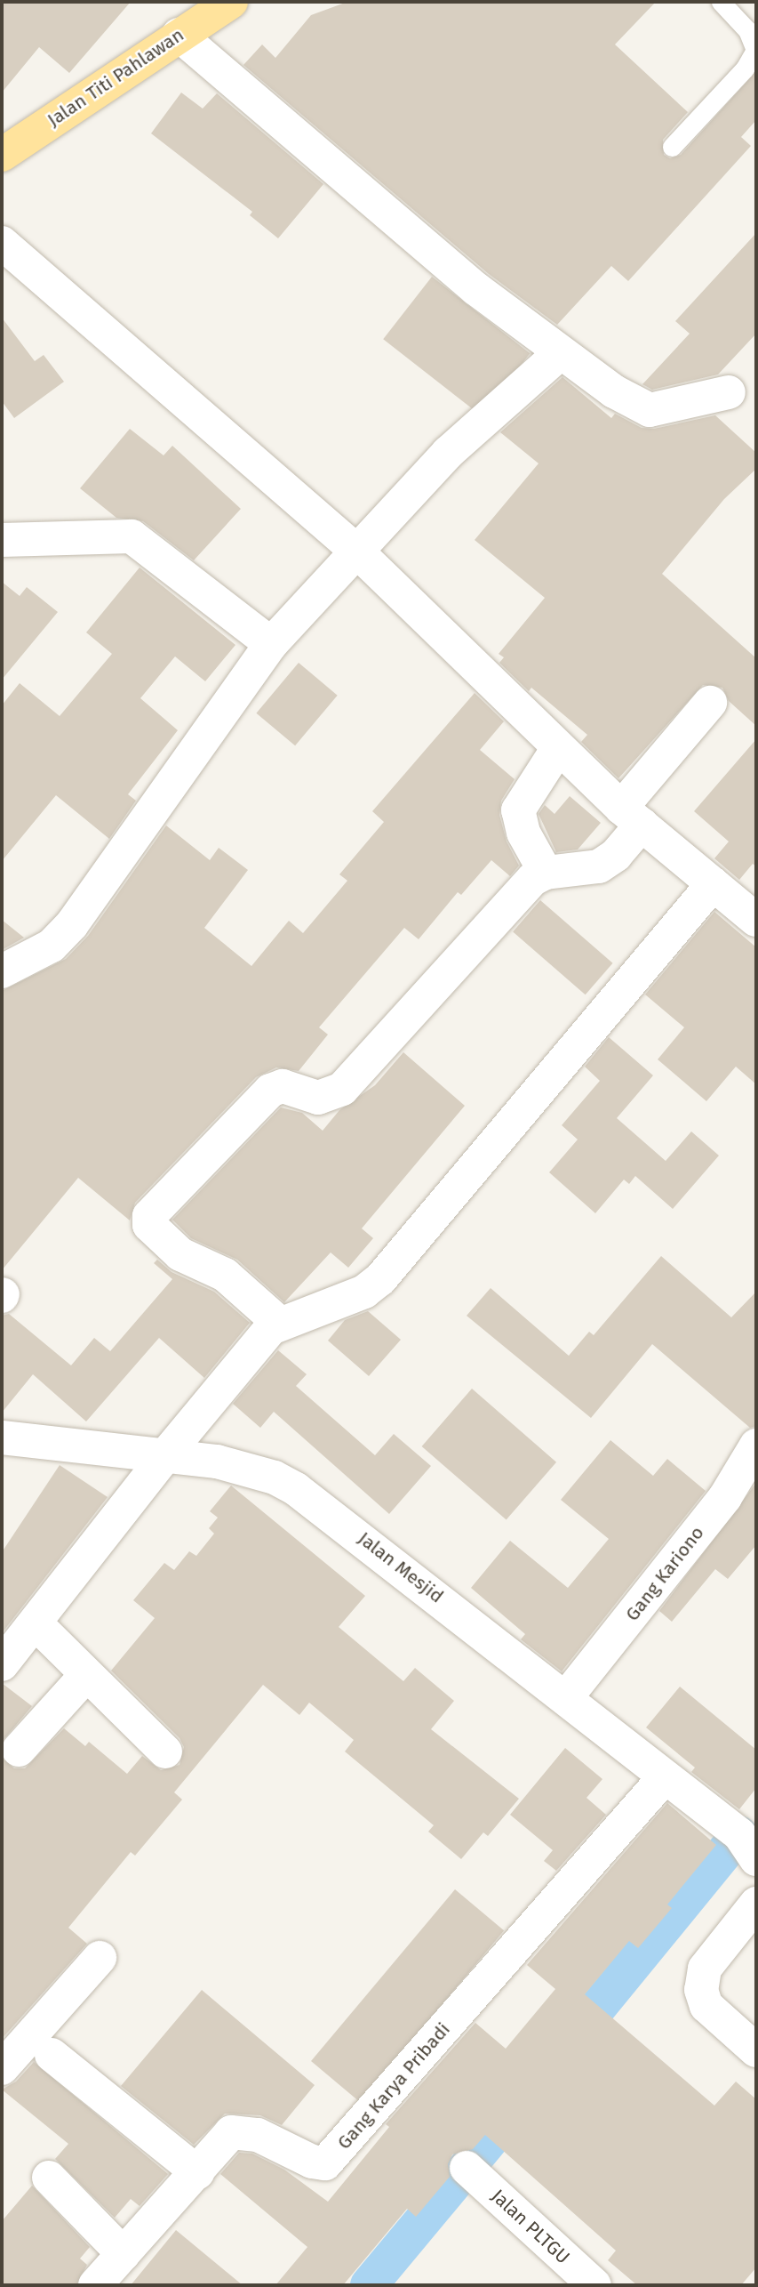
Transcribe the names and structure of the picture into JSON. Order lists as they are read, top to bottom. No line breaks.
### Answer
{"streets":{"main road":["Jalan Titi Pahlawan"],"street":["Jalan Mesjid","Gang Kariono","Gang Karya Pribadi","Jalan PLTGU"]},"crossings":[["Jalan Mesjid","Gang Kariono"],["Jalan Mesjid","Gang Karya Pribadi"]]}
